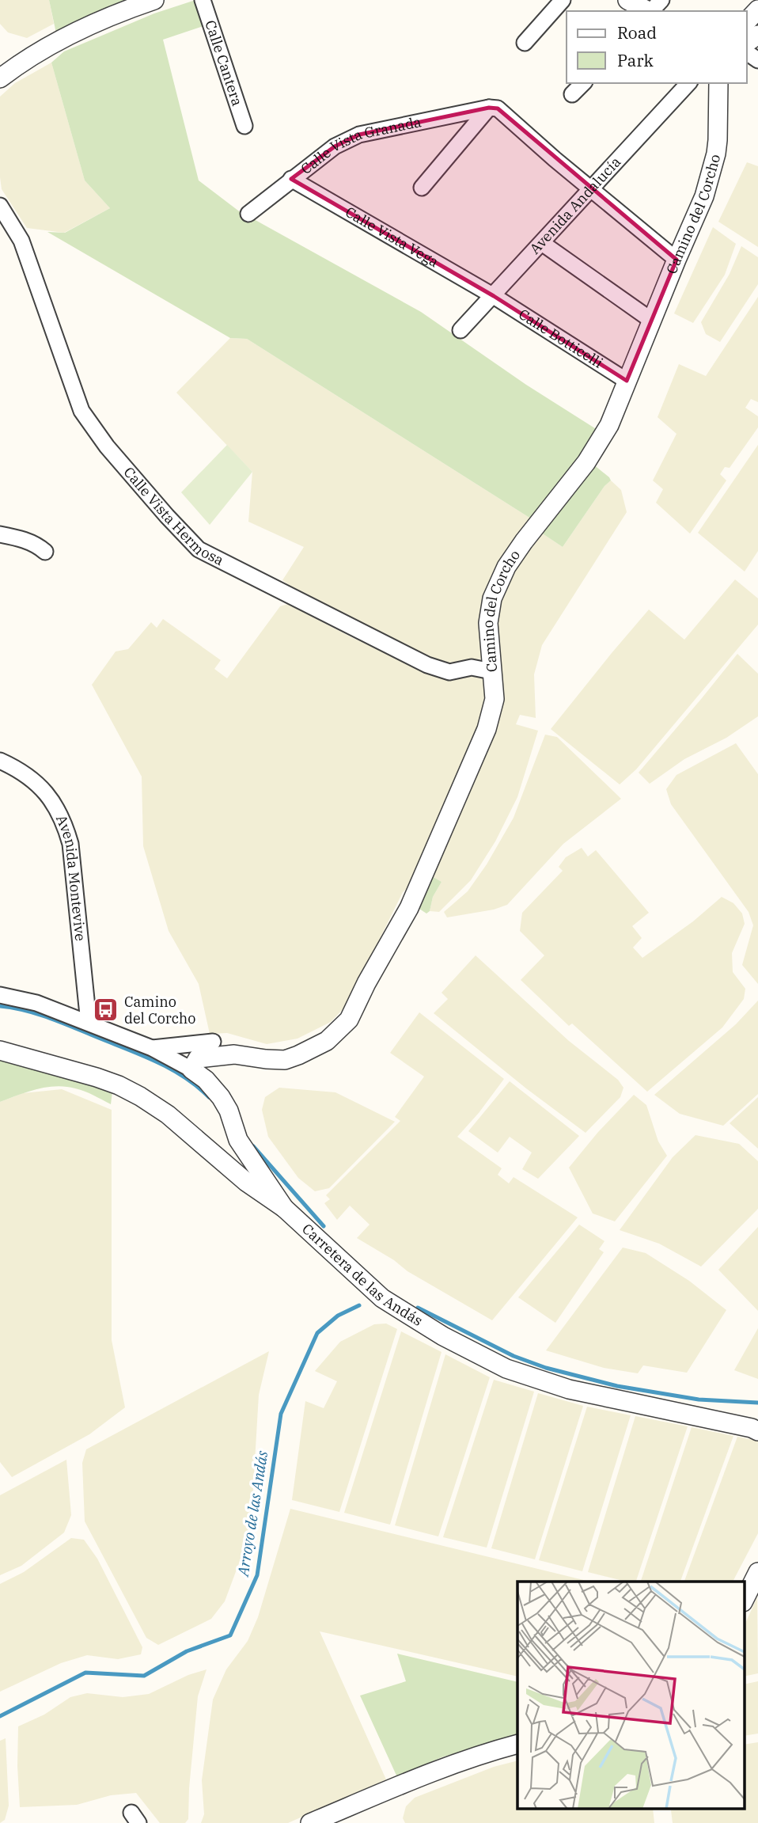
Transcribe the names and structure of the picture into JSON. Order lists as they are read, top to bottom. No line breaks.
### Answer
{"streets":{"street":["Calle Cantera","Calle Vista Granada","Avenida Andalucía","Camino del Corcho","Calle Vista Vega","Calle Botticelli","Calle Vista Hermosa","Avenida Montevive","Carretera de las Andás"]},"crossings":[["Calle Vista Granada","Calle Vista Vega"],["Avenida Andalucía","Calle Vista Vega"],["Avenida Andalucía","Calle Botticelli"],["Camino del Corcho","Calle Botticelli"],["Camino del Corcho","Calle Vista Hermosa"],["Camino del Corcho","Avenida Montevive"],["Camino del Corcho","Carretera de las Andás"],["Calle Vista Vega","Calle Botticelli"]],"water":["Arroyo de las Andás"],"places":{"bus stop":["Camino del Corcho"]},"legend":["Road","Park"]}
